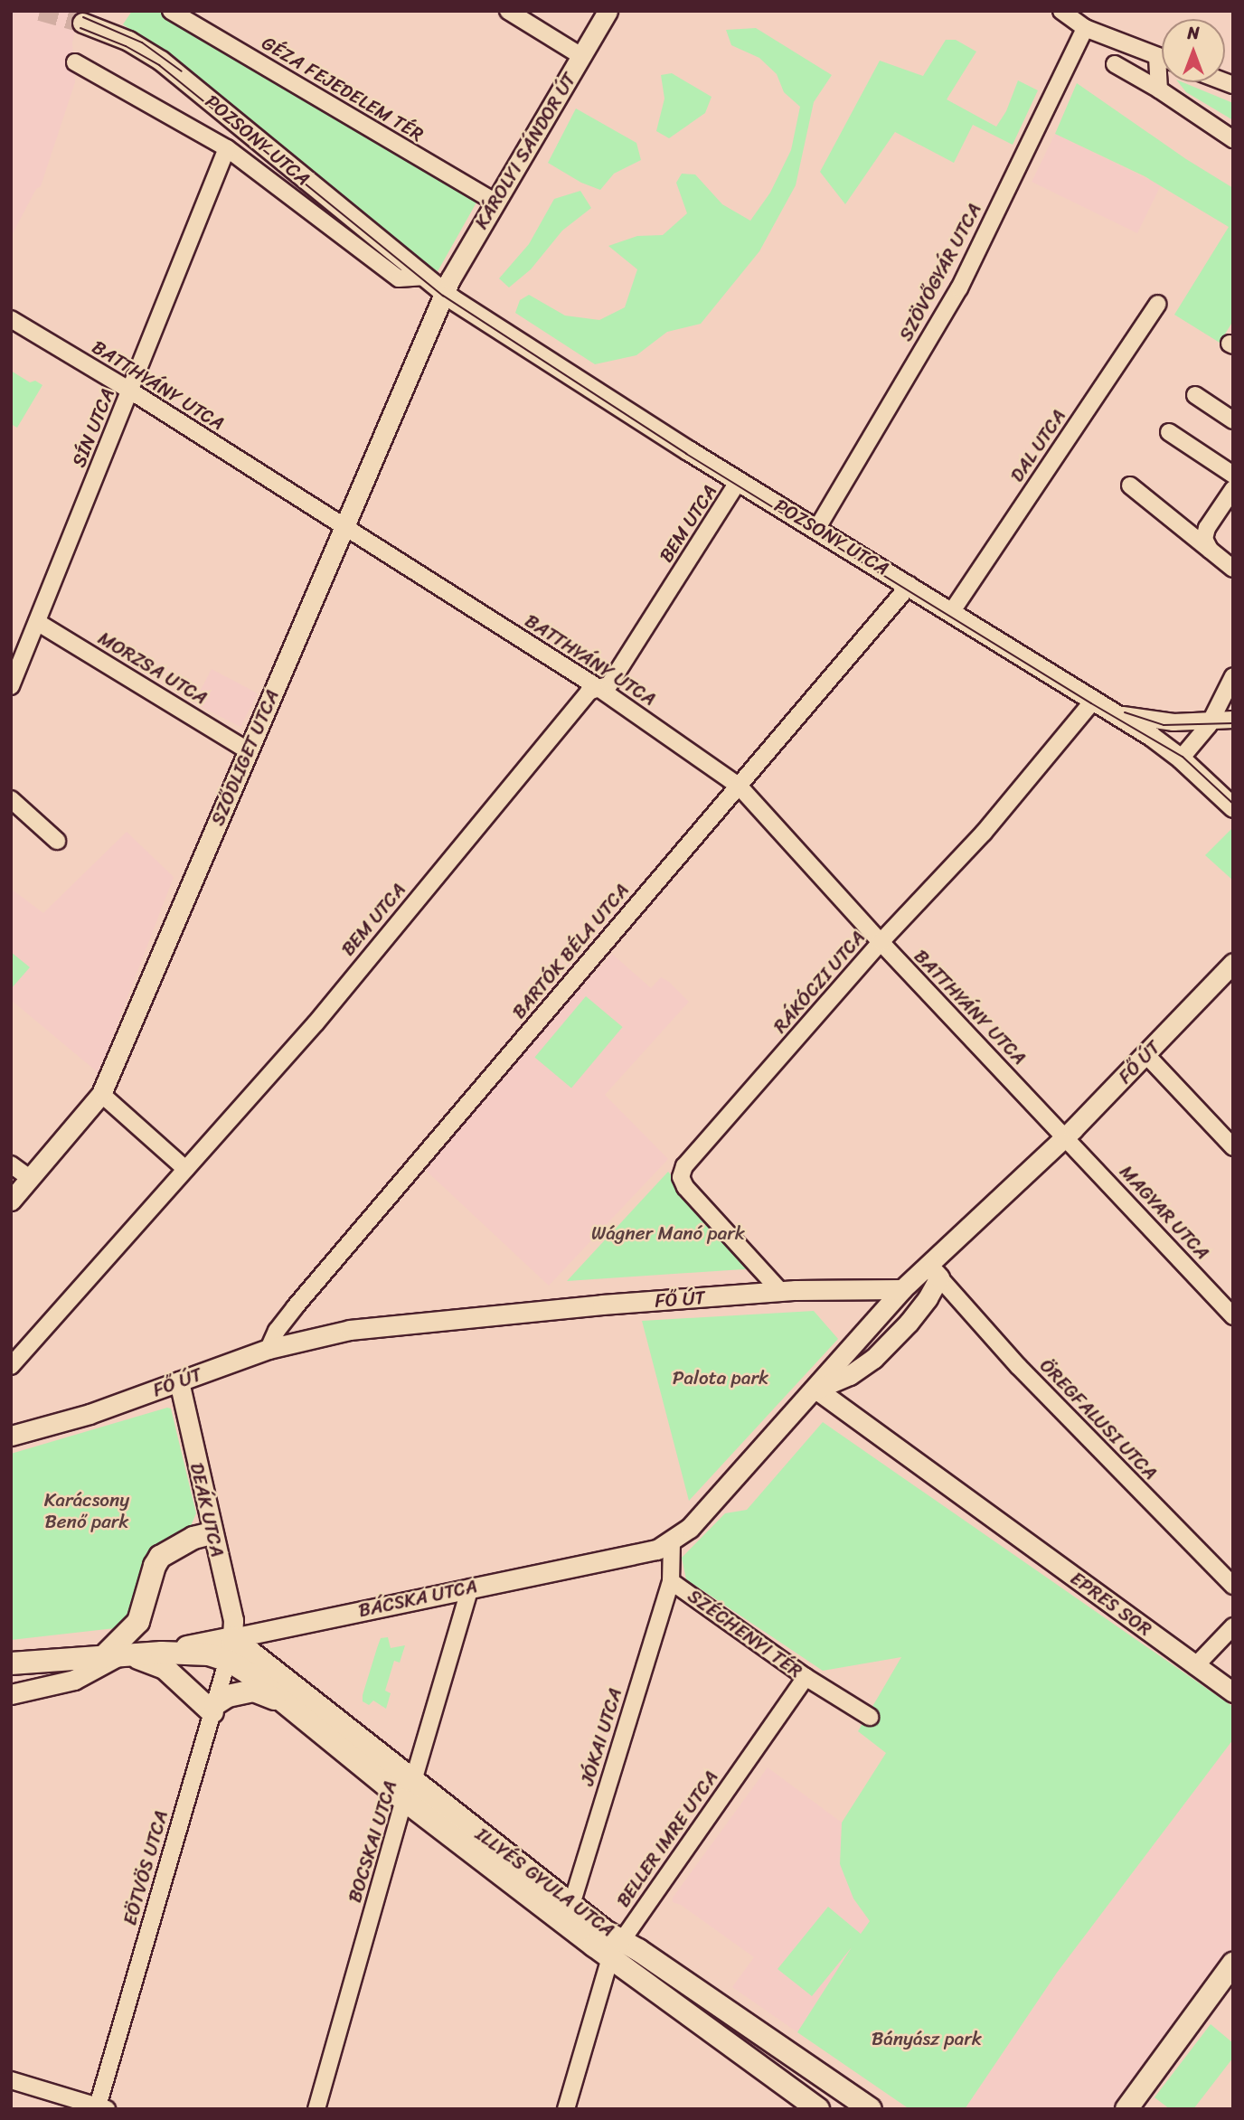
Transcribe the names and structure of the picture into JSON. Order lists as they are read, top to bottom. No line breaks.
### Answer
{"streets":{"main road":["BÁCSKA UTCA","ILLYÉS GYULA UTCA"],"street":["GÉZA FEJEDELEM TÉR","POZSONY UTCA","KÁROLYI SÁNDOR ÚT","SZÖVŐGYÁR UTCA","BATTHYÁNY UTCA","SÍN UTCA","DAL UTCA","BEM UTCA","MORZSA UTCA","SZŐDLIGET UTCA","BARTÓK BÉLA UTCA","RÁKÓCZI UTCA","FŐ ÚT","MAGYAR UTCA","ÖREGFALUSI UTCA","DEÁK UTCA","EPRES SOR","SZÉCHENYI TÉR","JÓKAI UTCA","BELLER IMRE UTCA","BOCSKAI UTCA","EÖTVÖS UTCA"]},"crossings":[["GÉZA FEJEDELEM TÉR","KÁROLYI SÁNDOR ÚT"],["POZSONY UTCA","KÁROLYI SÁNDOR ÚT"],["POZSONY UTCA","SZÖVŐGYÁR UTCA"],["POZSONY UTCA","SÍN UTCA"],["POZSONY UTCA","DAL UTCA"],["POZSONY UTCA","BEM UTCA"],["POZSONY UTCA","SZŐDLIGET UTCA"],["POZSONY UTCA","BARTÓK BÉLA UTCA"],["POZSONY UTCA","RÁKÓCZI UTCA"],["KÁROLYI SÁNDOR ÚT","SZŐDLIGET UTCA"],["BATTHYÁNY UTCA","SÍN UTCA"],["BATTHYÁNY UTCA","BEM UTCA"],["BATTHYÁNY UTCA","SZŐDLIGET UTCA"],["BATTHYÁNY UTCA","BARTÓK BÉLA UTCA"],["BATTHYÁNY UTCA","RÁKÓCZI UTCA"],["BATTHYÁNY UTCA","FŐ ÚT"],["BATTHYÁNY UTCA","MAGYAR UTCA"],["SÍN UTCA","MORZSA UTCA"],["MORZSA UTCA","SZŐDLIGET UTCA"],["BARTÓK BÉLA UTCA","FŐ ÚT"],["RÁKÓCZI UTCA","FŐ ÚT"],["FŐ ÚT","MAGYAR UTCA"],["FŐ ÚT","ÖREGFALUSI UTCA"],["FŐ ÚT","DEÁK UTCA"],["DEÁK UTCA","BÁCSKA UTCA"],["DEÁK UTCA","EÖTVÖS UTCA"],["DEÁK UTCA","ILLYÉS GYULA UTCA"],["BÁCSKA UTCA","SZÉCHENYI TÉR"],["BÁCSKA UTCA","BOCSKAI UTCA"],["BÁCSKA UTCA","EÖTVÖS UTCA"],["BÁCSKA UTCA","ILLYÉS GYULA UTCA"],["SZÉCHENYI TÉR","JÓKAI UTCA"],["SZÉCHENYI TÉR","BELLER IMRE UTCA"],["JÓKAI UTCA","ILLYÉS GYULA UTCA"],["BELLER IMRE UTCA","ILLYÉS GYULA UTCA"],["BOCSKAI UTCA","ILLYÉS GYULA UTCA"],["EÖTVÖS UTCA","ILLYÉS GYULA UTCA"]],"parks":["Wágner Manó park","Palota park","Karácsony Benő park","Bányász park"],"north":"top"}
